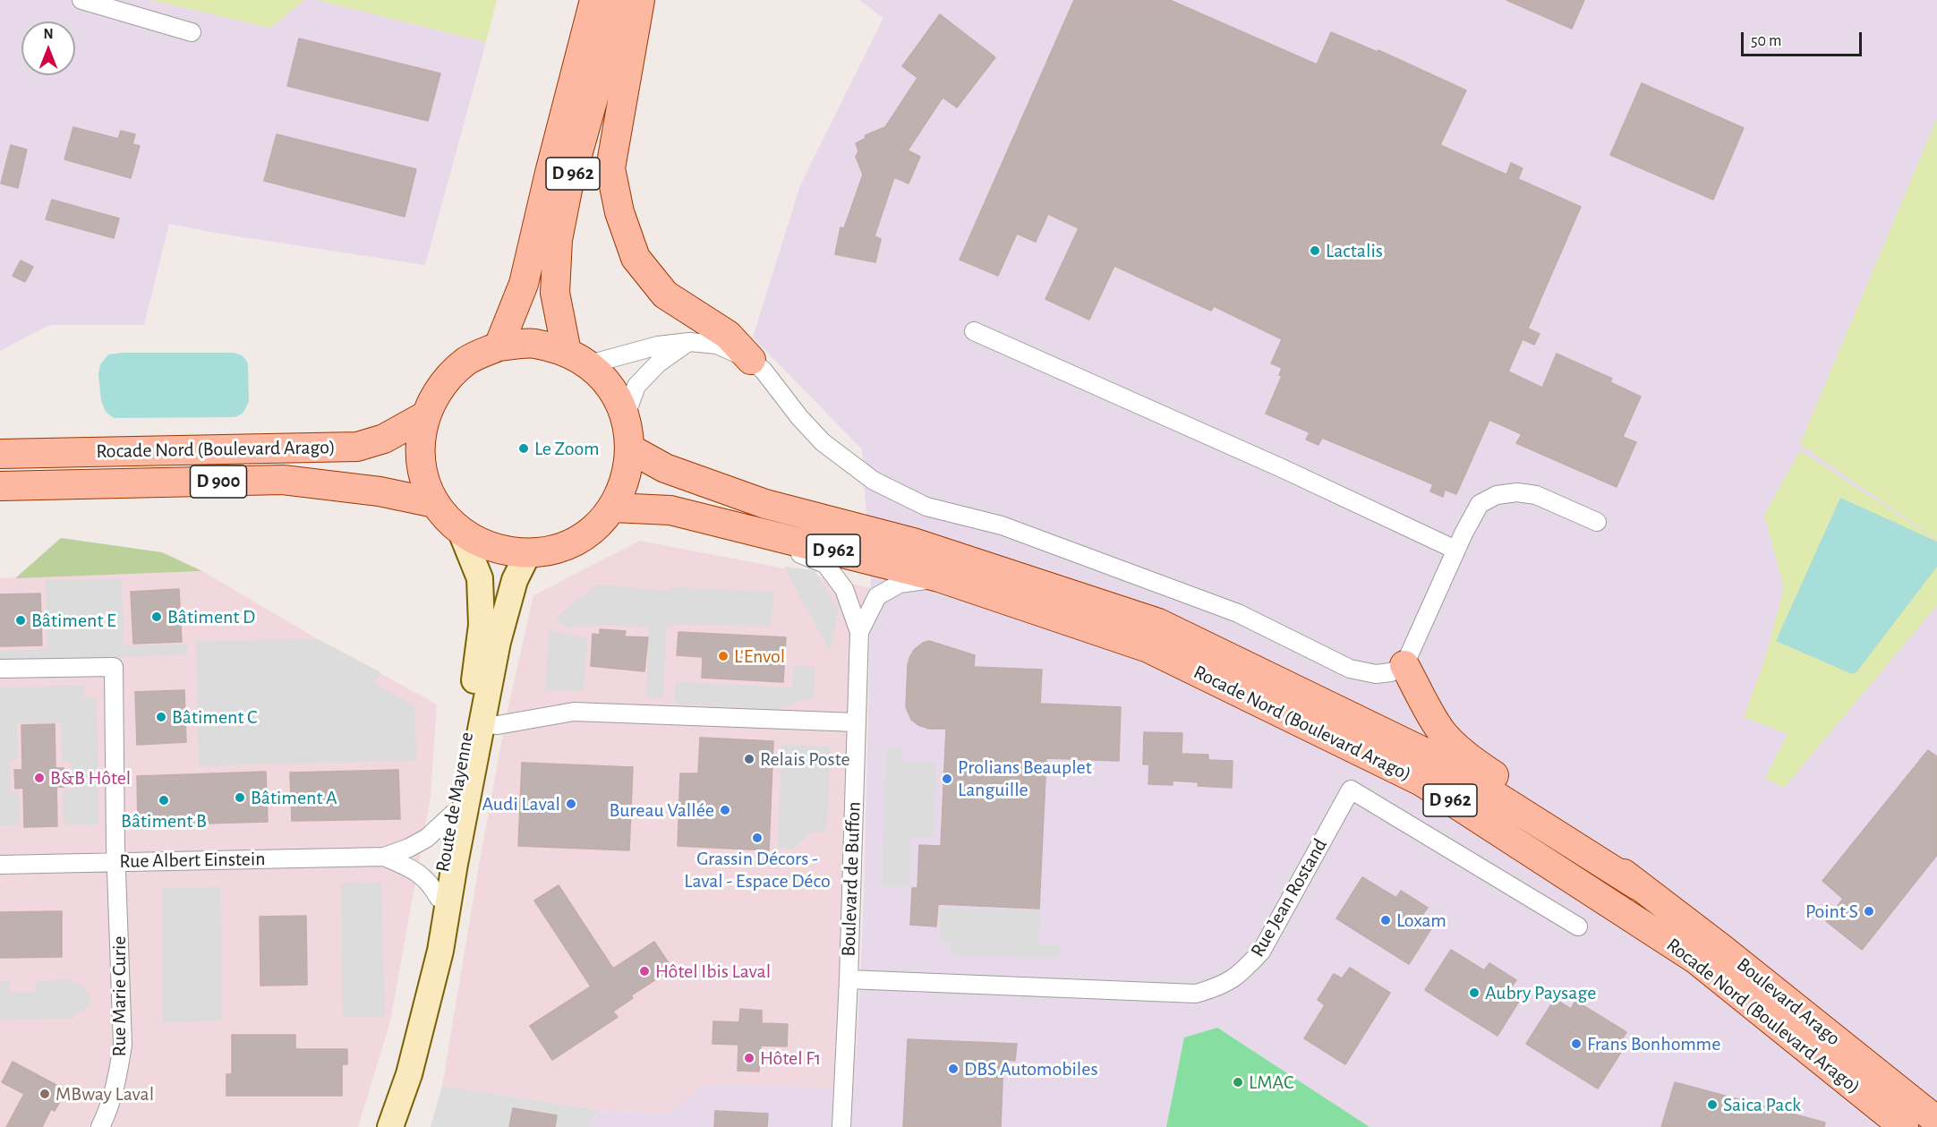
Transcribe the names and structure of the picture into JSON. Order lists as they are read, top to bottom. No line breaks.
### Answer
{"streets":{"main road":["D 962","Rocade Nord (Boulevard Arago)","D 900","Route de Mayenne","Boulevard Arago"],"street":["Rue Albert Einstein","Boulevard de Buffon","Rue Jean Rostand","Rue Marie Curie"]},"crossings":[["D 962","Boulevard Arago"],["Route de Mayenne","Rue Albert Einstein"],["Rue Albert Einstein","Rue Marie Curie"],["Boulevard de Buffon","Rue Jean Rostand"]],"places":["Lactalis","Le Zoom","Bâtiment D","Bâtiment E","L'Envol","Bâtiment C","Relais Poste","B&B Hôtel","Prolians Beauplet Languille","Bâtiment A","Bâtiment B","Audi Laval","Bureau Vallée","Grassin Décors - Laval - Espace Déco","Point S","Loxam","Hôtel Ibis Laval","Aubry Paysage","Frans Bonhomme","Hôtel F1","DBS Automobiles","LMAC","MBway Laval","Saica Pack"],"scale_bar":"50 m","north":"top"}
